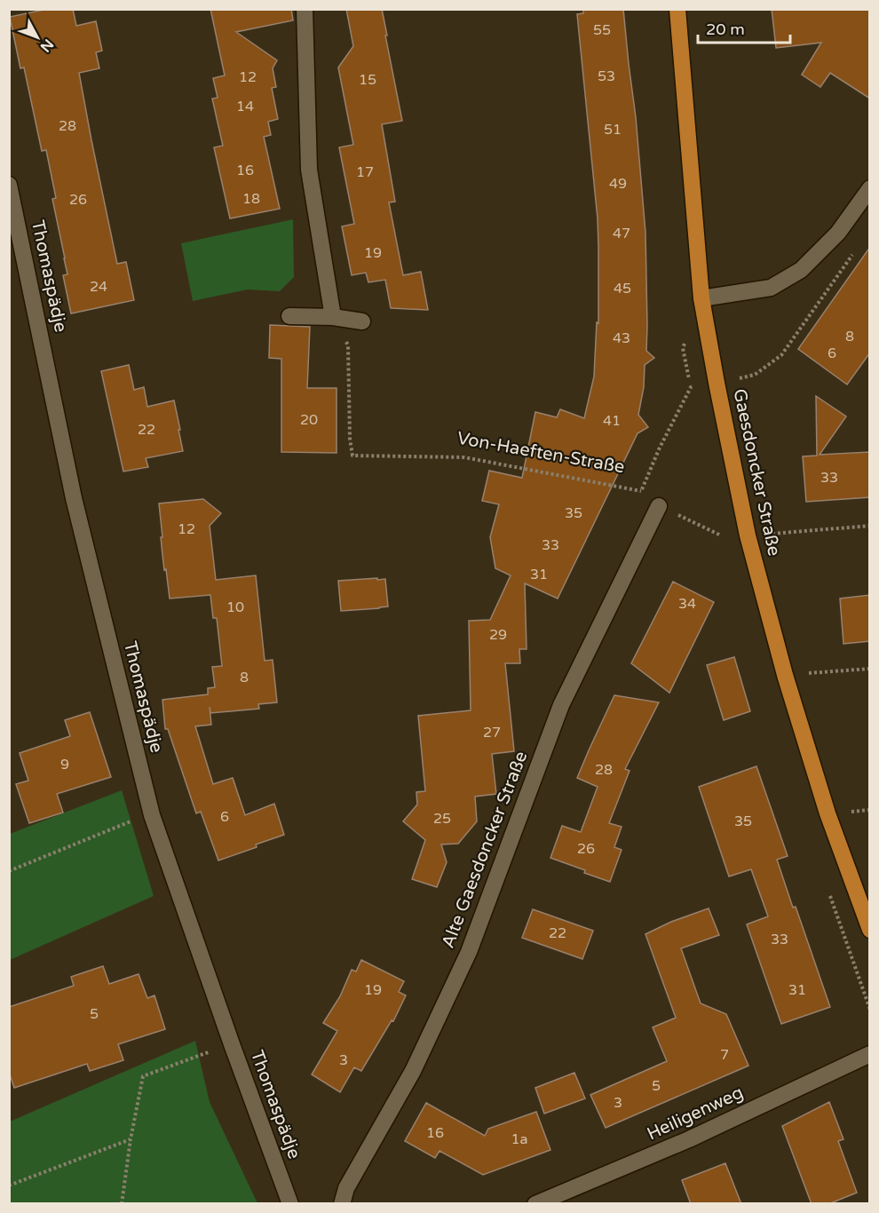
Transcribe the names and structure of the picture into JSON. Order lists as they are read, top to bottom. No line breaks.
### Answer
{"streets":{"main road":["Gaesdoncker Straße"],"street":["Thomaspädje","Alte Gaesdoncker Straße","Heiligenweg"],"path":["Von-Haeften-Straße"]},"house_numbers":["55","53","12","15","14","28","51","16","17","49","18","26","47","19","24","45","8","43","6","20","41","22","33","35","12","33","31","34","10","29","8","27","9","28","6","25","35","26","22","33","19","31","5","7","3","5","3","16","1a"],"scale_bar":"20 m","north":"bottom right"}
